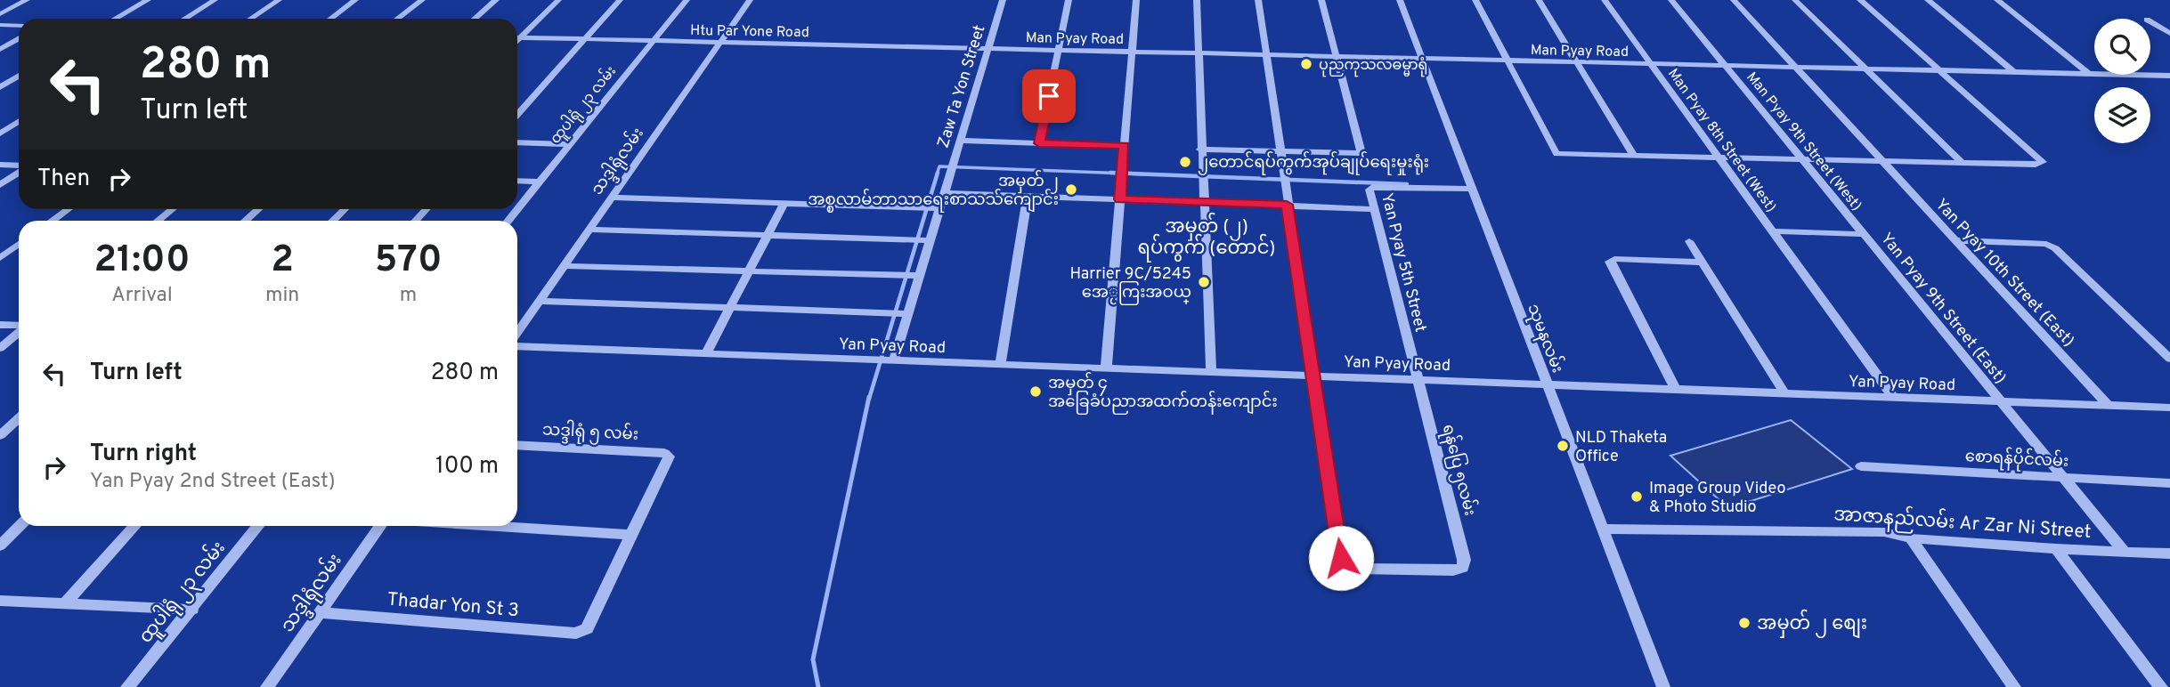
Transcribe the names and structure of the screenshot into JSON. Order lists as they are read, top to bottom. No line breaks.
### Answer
{"streets":{"street":["Htu Par Yone Road","Man Pyay Road","Zaw Ta Yon Street","ထူပါရုံ ၂၃ လမ်း","Man Pyay 8th Street (West)","Man Pyay 9th Street (West)","သဒ္ဒါရုံလမ်း","Yan Pyay 5th Street","Yan Pyay 10th Street (East)","Yan Pyay 9th Street (East)","သုမနလမ်း","Yan Pyay Road","သဒ္ဒါရုံ ၅ လမ်း","စောရန်ပိုင်လမ်း","ရန်ပြေ ၅လမ်း","အာဇာနည်လမ်း Ar Zar Ni Street","Thadar Yon St 3"]},"crossings":[["Htu Par Yone Road","Man Pyay Road"],["Htu Par Yone Road","Zaw Ta Yon Street"],["Htu Par Yone Road","ထူပါရုံ ၂၃ လမ်း"],["Htu Par Yone Road","သဒ္ဒါရုံလမ်း"],["Man Pyay Road","Zaw Ta Yon Street"],["Man Pyay Road","Man Pyay 8th Street (West)"],["Man Pyay Road","Man Pyay 9th Street (West)"],["Man Pyay Road","Yan Pyay 10th Street (East)"],["Man Pyay Road","သုမနလမ်း"],["Zaw Ta Yon Street","Yan Pyay Road"],["Man Pyay 8th Street (West)","Yan Pyay Road"],["Man Pyay 9th Street (West)","Yan Pyay 9th Street (East)"],["သဒ္ဒါရုံလမ်း","Thadar Yon St 3"],["Yan Pyay 5th Street","သုမနလမ်း"],["Yan Pyay 5th Street","Yan Pyay Road"],["Yan Pyay 5th Street","ရန်ပြေ ၅လမ်း"],["Yan Pyay 10th Street (East)","Yan Pyay Road"],["Yan Pyay 9th Street (East)","Yan Pyay Road"],["Yan Pyay 9th Street (East)","စောရန်ပိုင်လမ်း"],["Yan Pyay 9th Street (East)","အာဇာနည်လမ်း Ar Zar Ni Street"],["သုမနလမ်း","Yan Pyay Road"],["သုမနလမ်း","အာဇာနည်လမ်း Ar Zar Ni Street"],["Yan Pyay Road","ရန်ပြေ ၅လမ်း"]],"districts":["အမှတ် (၂) ရပ်ကွက် (တောင်)"],"places":["ပုညကုသလဓမ္မာရုံ","၂တောင်ရပ်ကွက်အုပ်ချုပ်ရေးမှုးရုံး","အမှတ် ၂ အစ္စလာမ်ဘာသာရေးစာသသ်ကျောင်း","Harrier 9C/5245 အေႂကြးအဝယ္","အမှတ် ၄ အခြေခံပညာအထက်တန်းကျောင်း","NLD Thaketa Office","Image Group Video & Photo Studio","အမှတ် ၂ စျေး"],"page":{"turn":["280 m","Turn left"],"then":"Then","eta":["21:00","Arrival","2","min","570","m"],"list":[{"name":"Turn left","value":"280 m"},{"name":"Turn right","note":"Yan Pyay 2nd Street (East)","value":"100 m"}]}}
